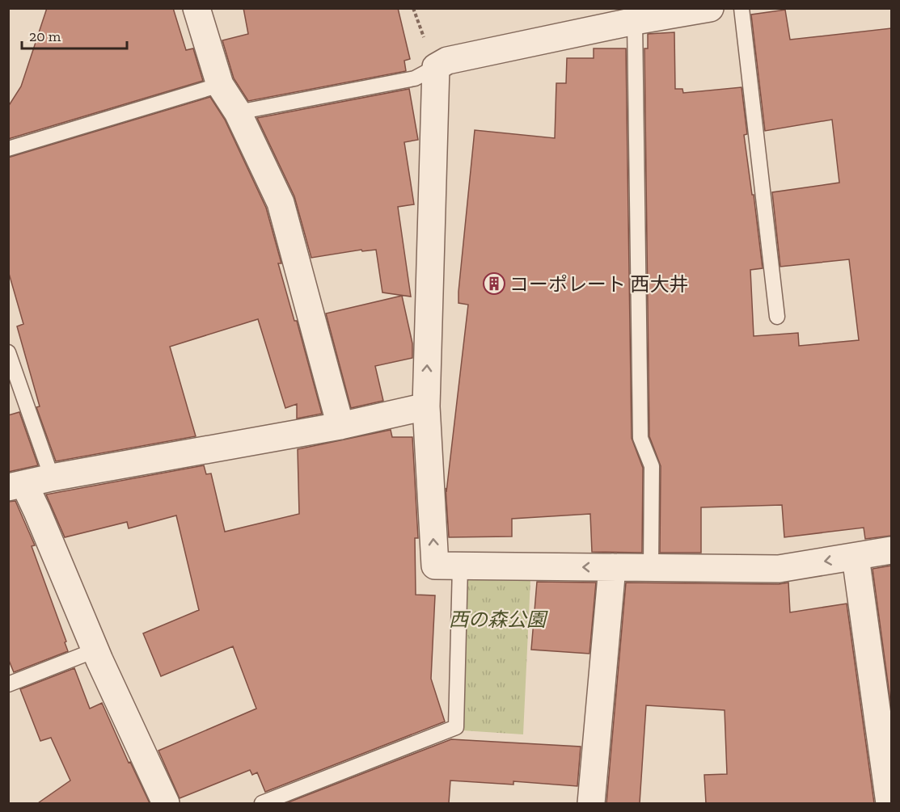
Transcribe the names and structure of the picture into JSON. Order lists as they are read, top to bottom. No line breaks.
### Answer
{"parks":["西の森公園"],"places":{"building":["コーポレート 西大井"]},"scale_bar":"20 m"}
